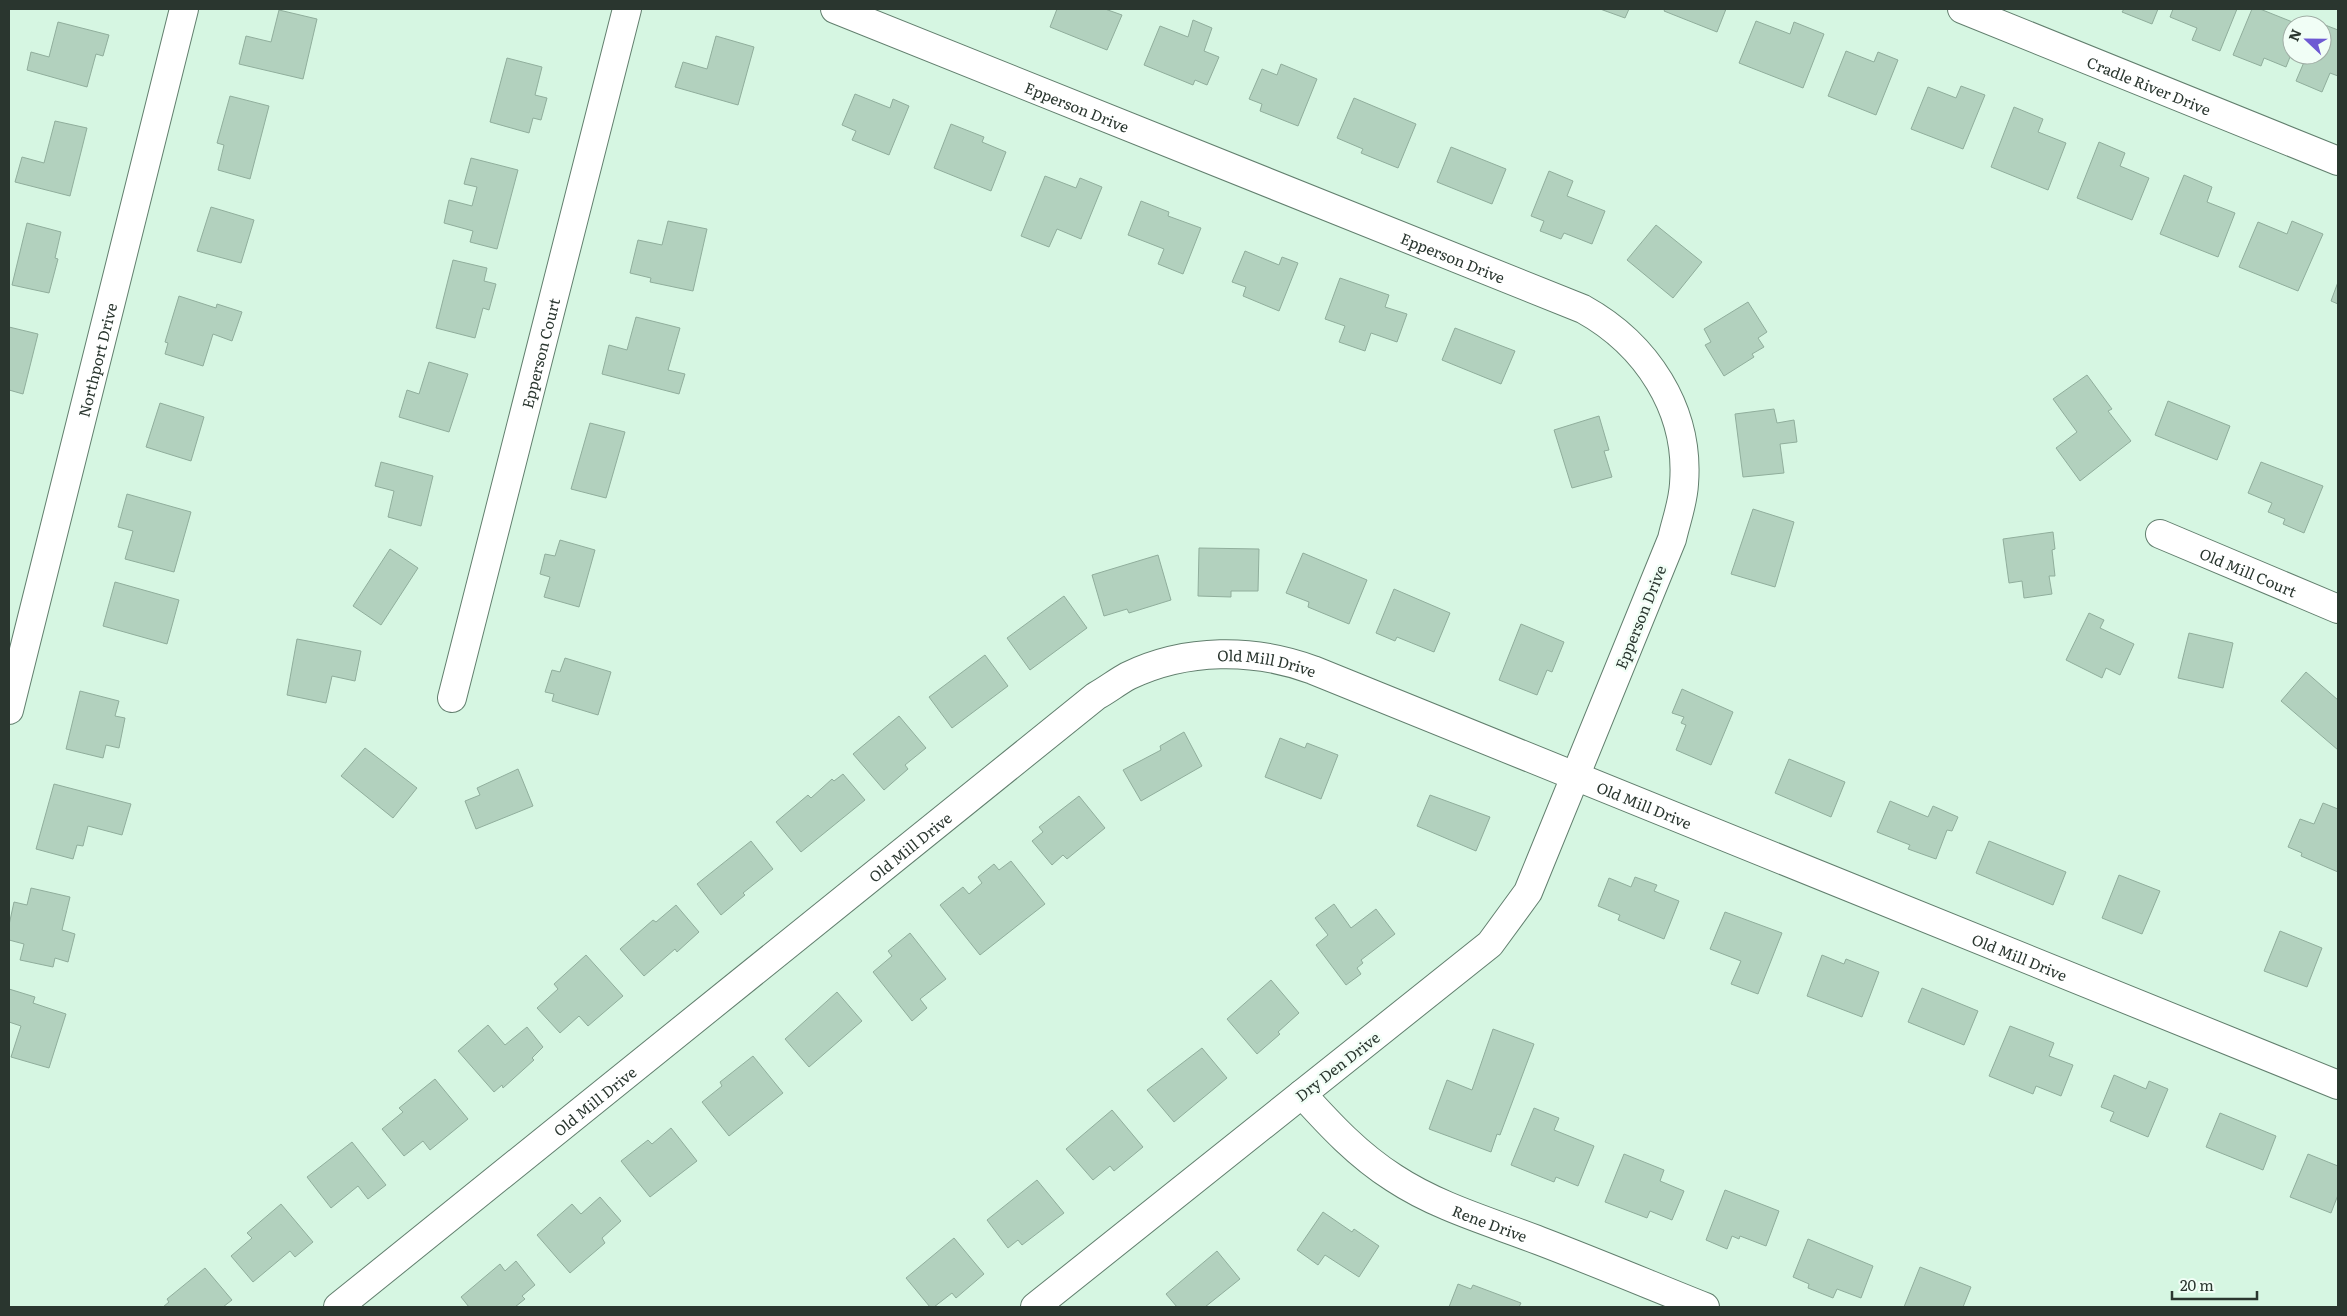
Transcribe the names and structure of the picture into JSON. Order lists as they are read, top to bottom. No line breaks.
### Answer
{"streets":{"street":["Cradle River Drive","Epperson Drive","Epperson Court","Northport Drive","Old Mill Court","Old Mill Drive","Dry Den Drive","Rene Drive"]},"crossings":[["Epperson Drive","Old Mill Drive"],["Epperson Drive","Dry Den Drive"],["Old Mill Drive","Dry Den Drive"],["Dry Den Drive","Rene Drive"]],"scale_bar":"20 m","north":"left"}
